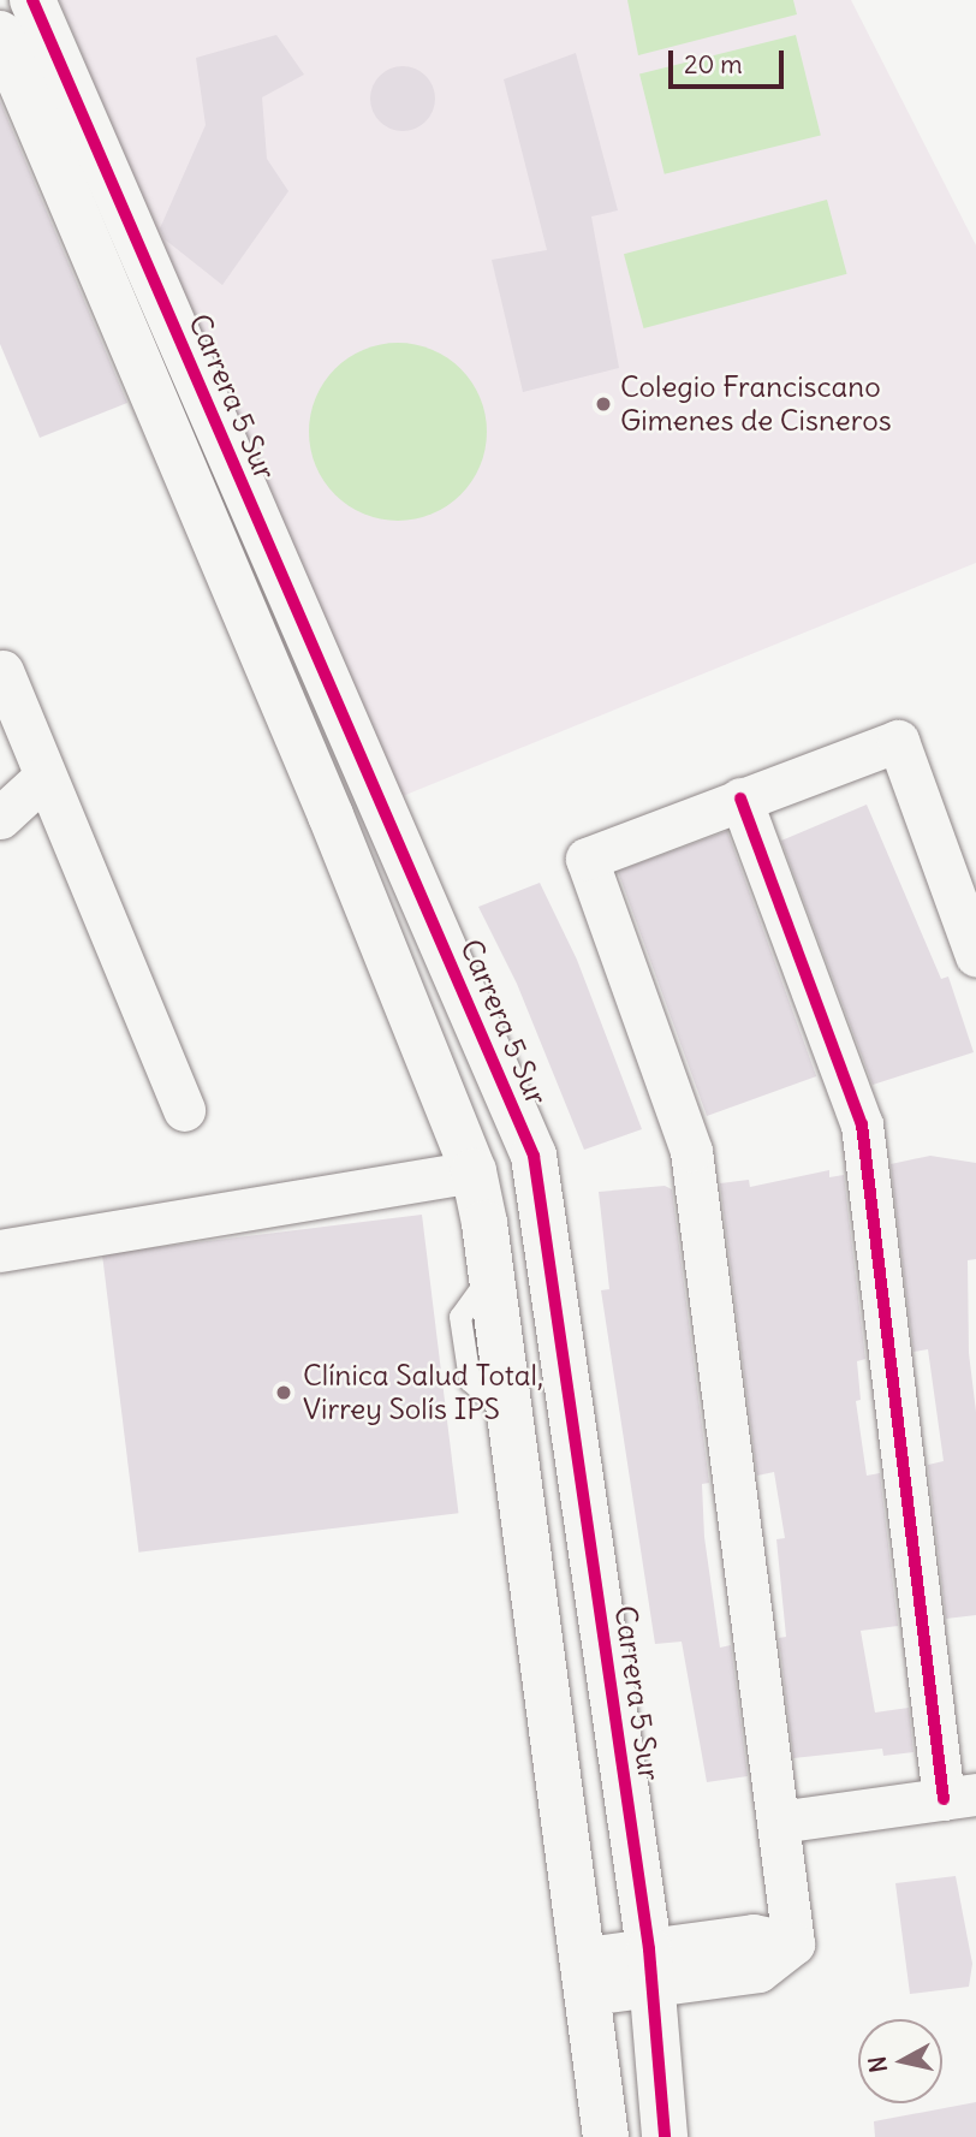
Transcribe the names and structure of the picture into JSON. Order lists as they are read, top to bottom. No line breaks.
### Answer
{"streets":{"street":["Carrera 5 Sur"]},"places":["Colegio Franciscano Gimenes de Cisneros","Clínica Salud Total, Virrey Solís IPS"],"scale_bar":"20 m","north":"left"}
